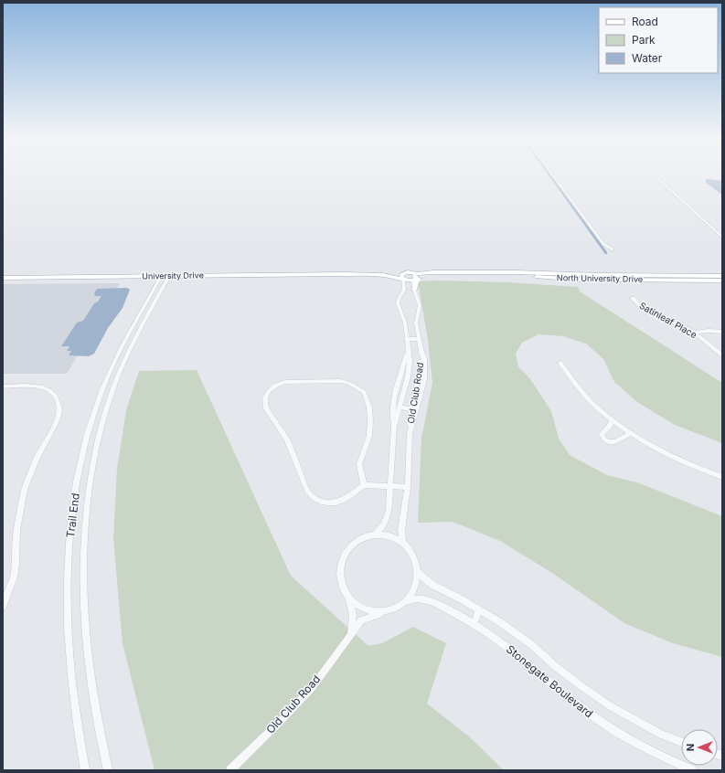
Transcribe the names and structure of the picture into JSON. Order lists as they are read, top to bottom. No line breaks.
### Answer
{"streets":{"main road":["University Drive","North University Drive"],"street":["Satinleaf Place","Old Club Road","Trail End","Stonegate Boulevard"]},"crossings":[["University Drive","Old Club Road"],["University Drive","Trail End"],["Old Club Road","Stonegate Boulevard"]],"legend":["Road","Park","Water"],"north":"left"}
